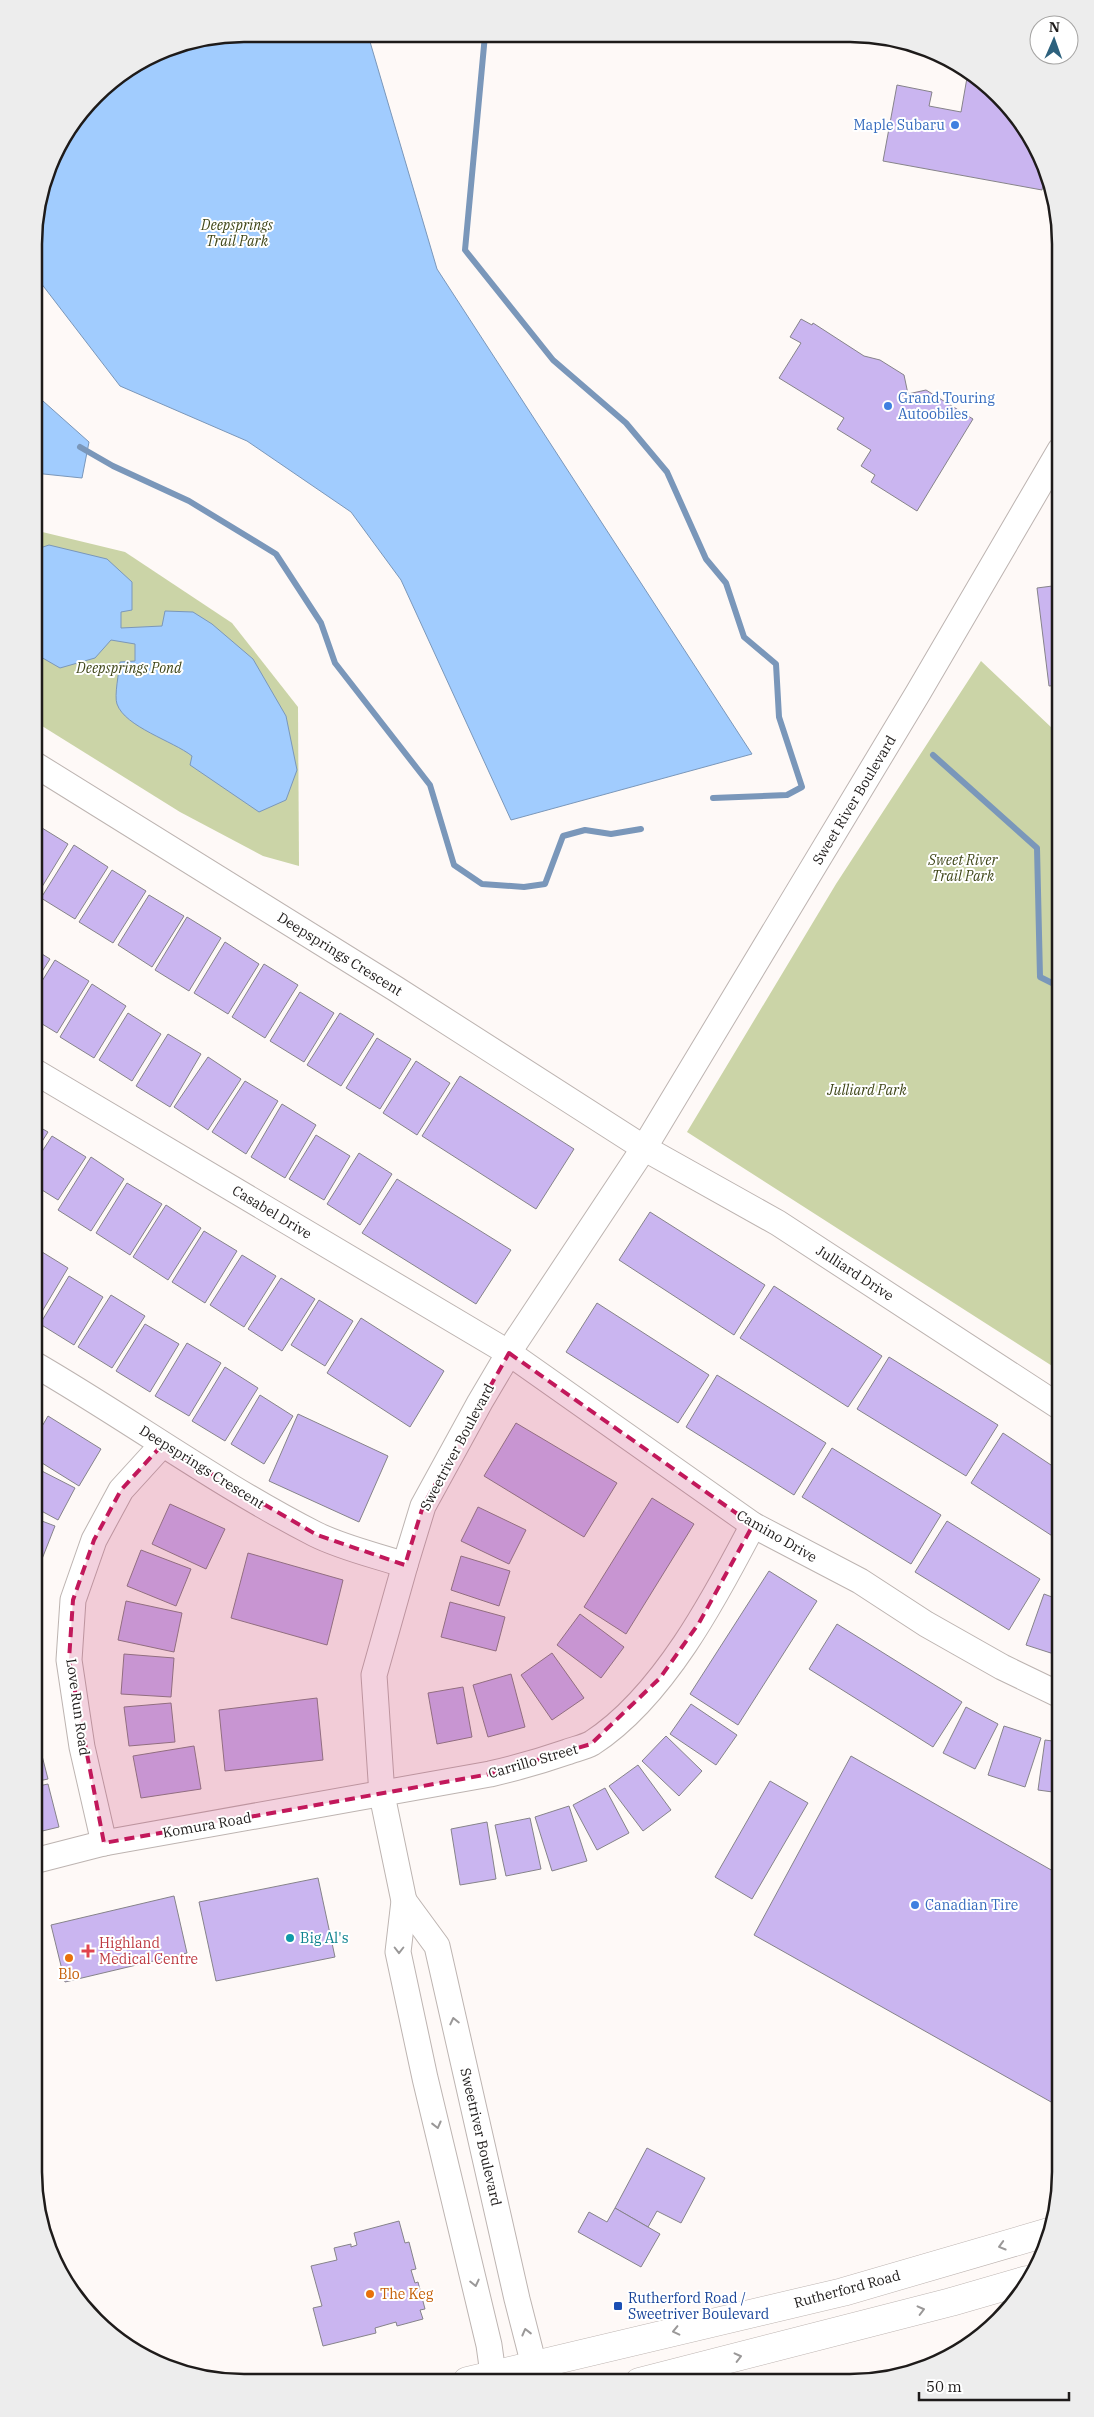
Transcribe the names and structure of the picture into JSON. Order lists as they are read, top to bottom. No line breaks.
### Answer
{"streets":{"main road":["Rutherford Road"],"street":["Sweet River Boulevard","Deepsprings Crescent","Casabel Drive","Julliard Drive","Sweetriver Boulevard","Camino Drive","Love Run Road","Carrillo Street","Komura Road"]},"crossings":[["Sweet River Boulevard","Deepsprings Crescent"],["Sweet River Boulevard","Julliard Drive"],["Sweet River Boulevard","Sweetriver Boulevard"],["Deepsprings Crescent","Julliard Drive"],["Deepsprings Crescent","Sweetriver Boulevard"],["Deepsprings Crescent","Love Run Road"],["Casabel Drive","Sweetriver Boulevard"],["Casabel Drive","Camino Drive"],["Julliard Drive","Sweetriver Boulevard"],["Sweetriver Boulevard","Camino Drive"],["Sweetriver Boulevard","Carrillo Street"],["Sweetriver Boulevard","Komura Road"],["Sweetriver Boulevard","Rutherford Road"],["Camino Drive","Carrillo Street"],["Love Run Road","Komura Road"],["Carrillo Street","Komura Road"]],"parks":["Deepsprings Trail Park","Deepsprings Pond","Sweet River Trail Park","Julliard Park"],"places":{"other":["Maple Subaru","Grand Touring Autoobiles","Canadian Tire","Big Al's","Blo","The Keg"],"health":["Highland Medical Centre"],"transit":["Rutherford Road / Sweetriver Boulevard"]},"scale_bar":"50 m","north":"top"}
